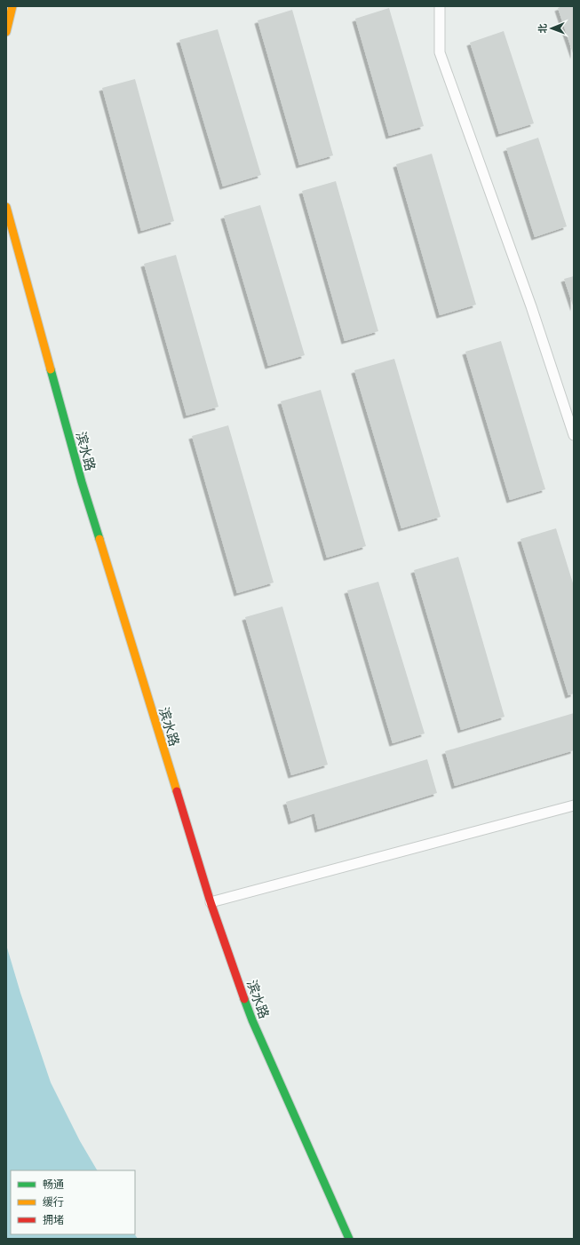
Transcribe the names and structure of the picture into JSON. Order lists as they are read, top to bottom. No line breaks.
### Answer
{"streets":{"street":["滨水路"]},"legend":["畅通","缓行","拥堵"],"north":"left"}
